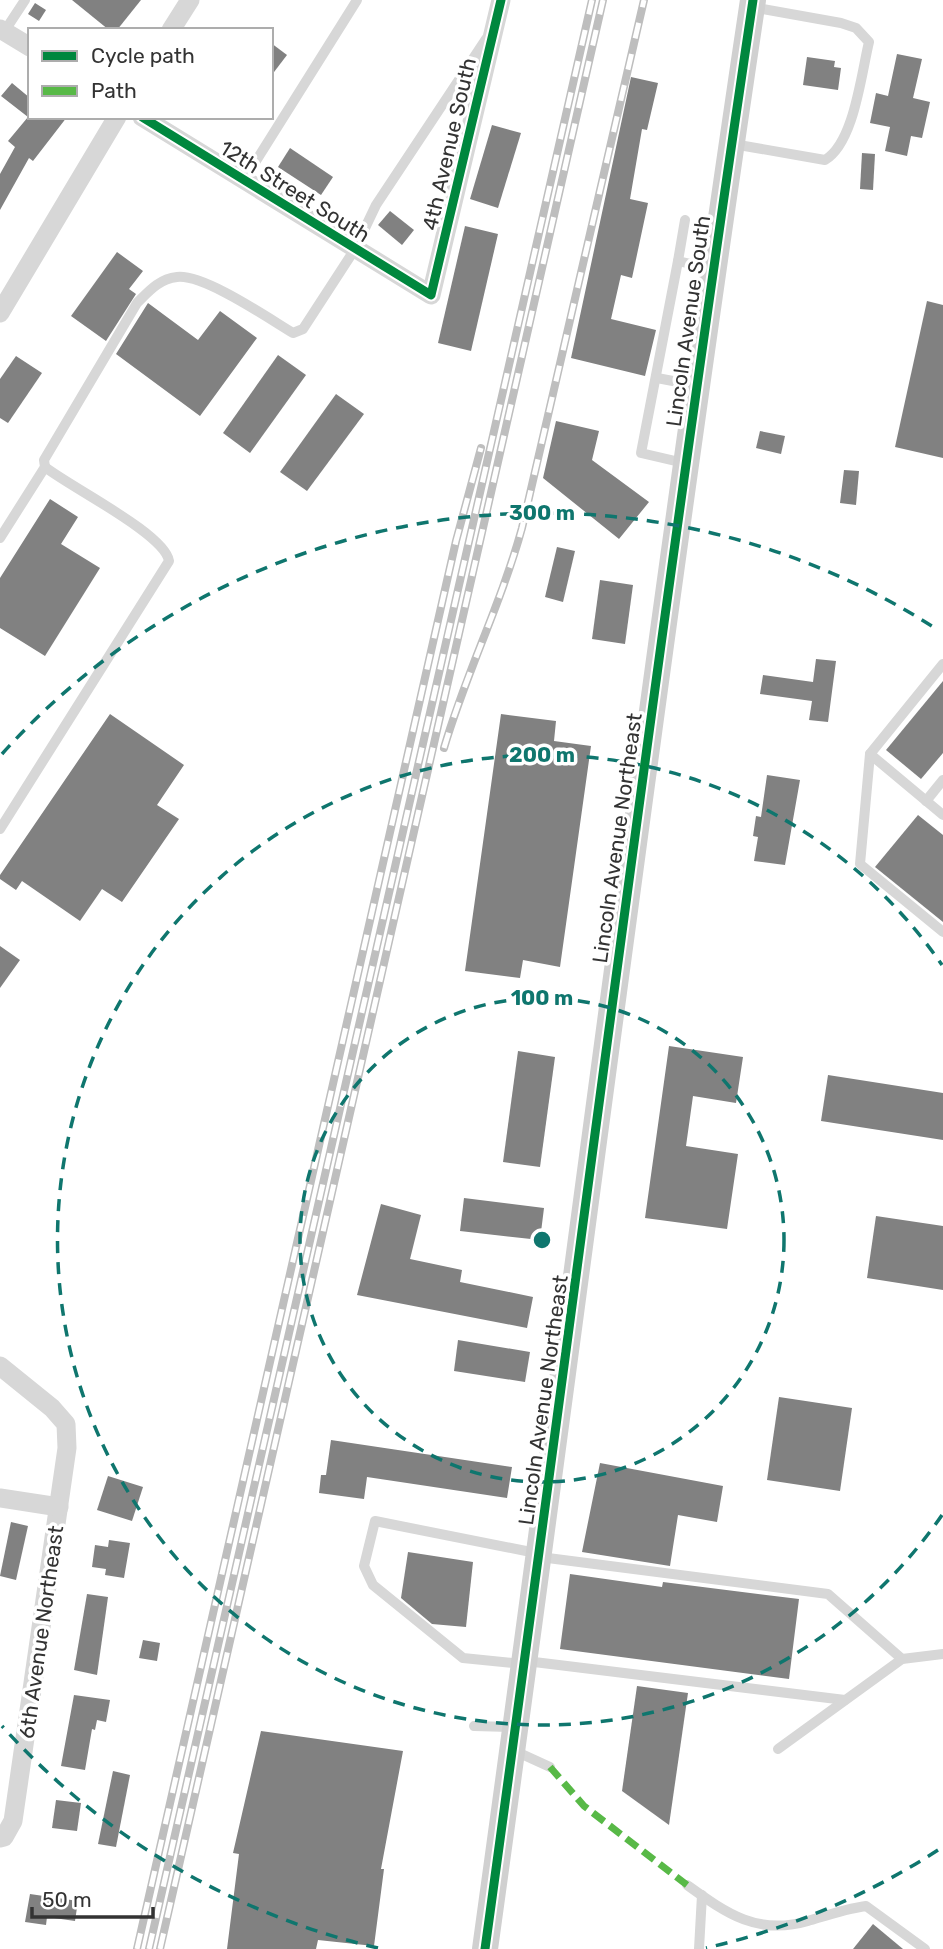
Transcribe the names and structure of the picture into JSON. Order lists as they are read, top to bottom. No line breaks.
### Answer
{"streets":{"street":["4th Avenue South","12th Street South","Lincoln Avenue South","Lincoln Avenue Northeast","6th Avenue Northeast"]},"crossings":[["4th Avenue South","12th Street South"],["Lincoln Avenue South","Lincoln Avenue Northeast"]],"legend":["Cycle path","Path"],"scale_bar":"50 m","rings":["300 m","200 m","100 m"]}
